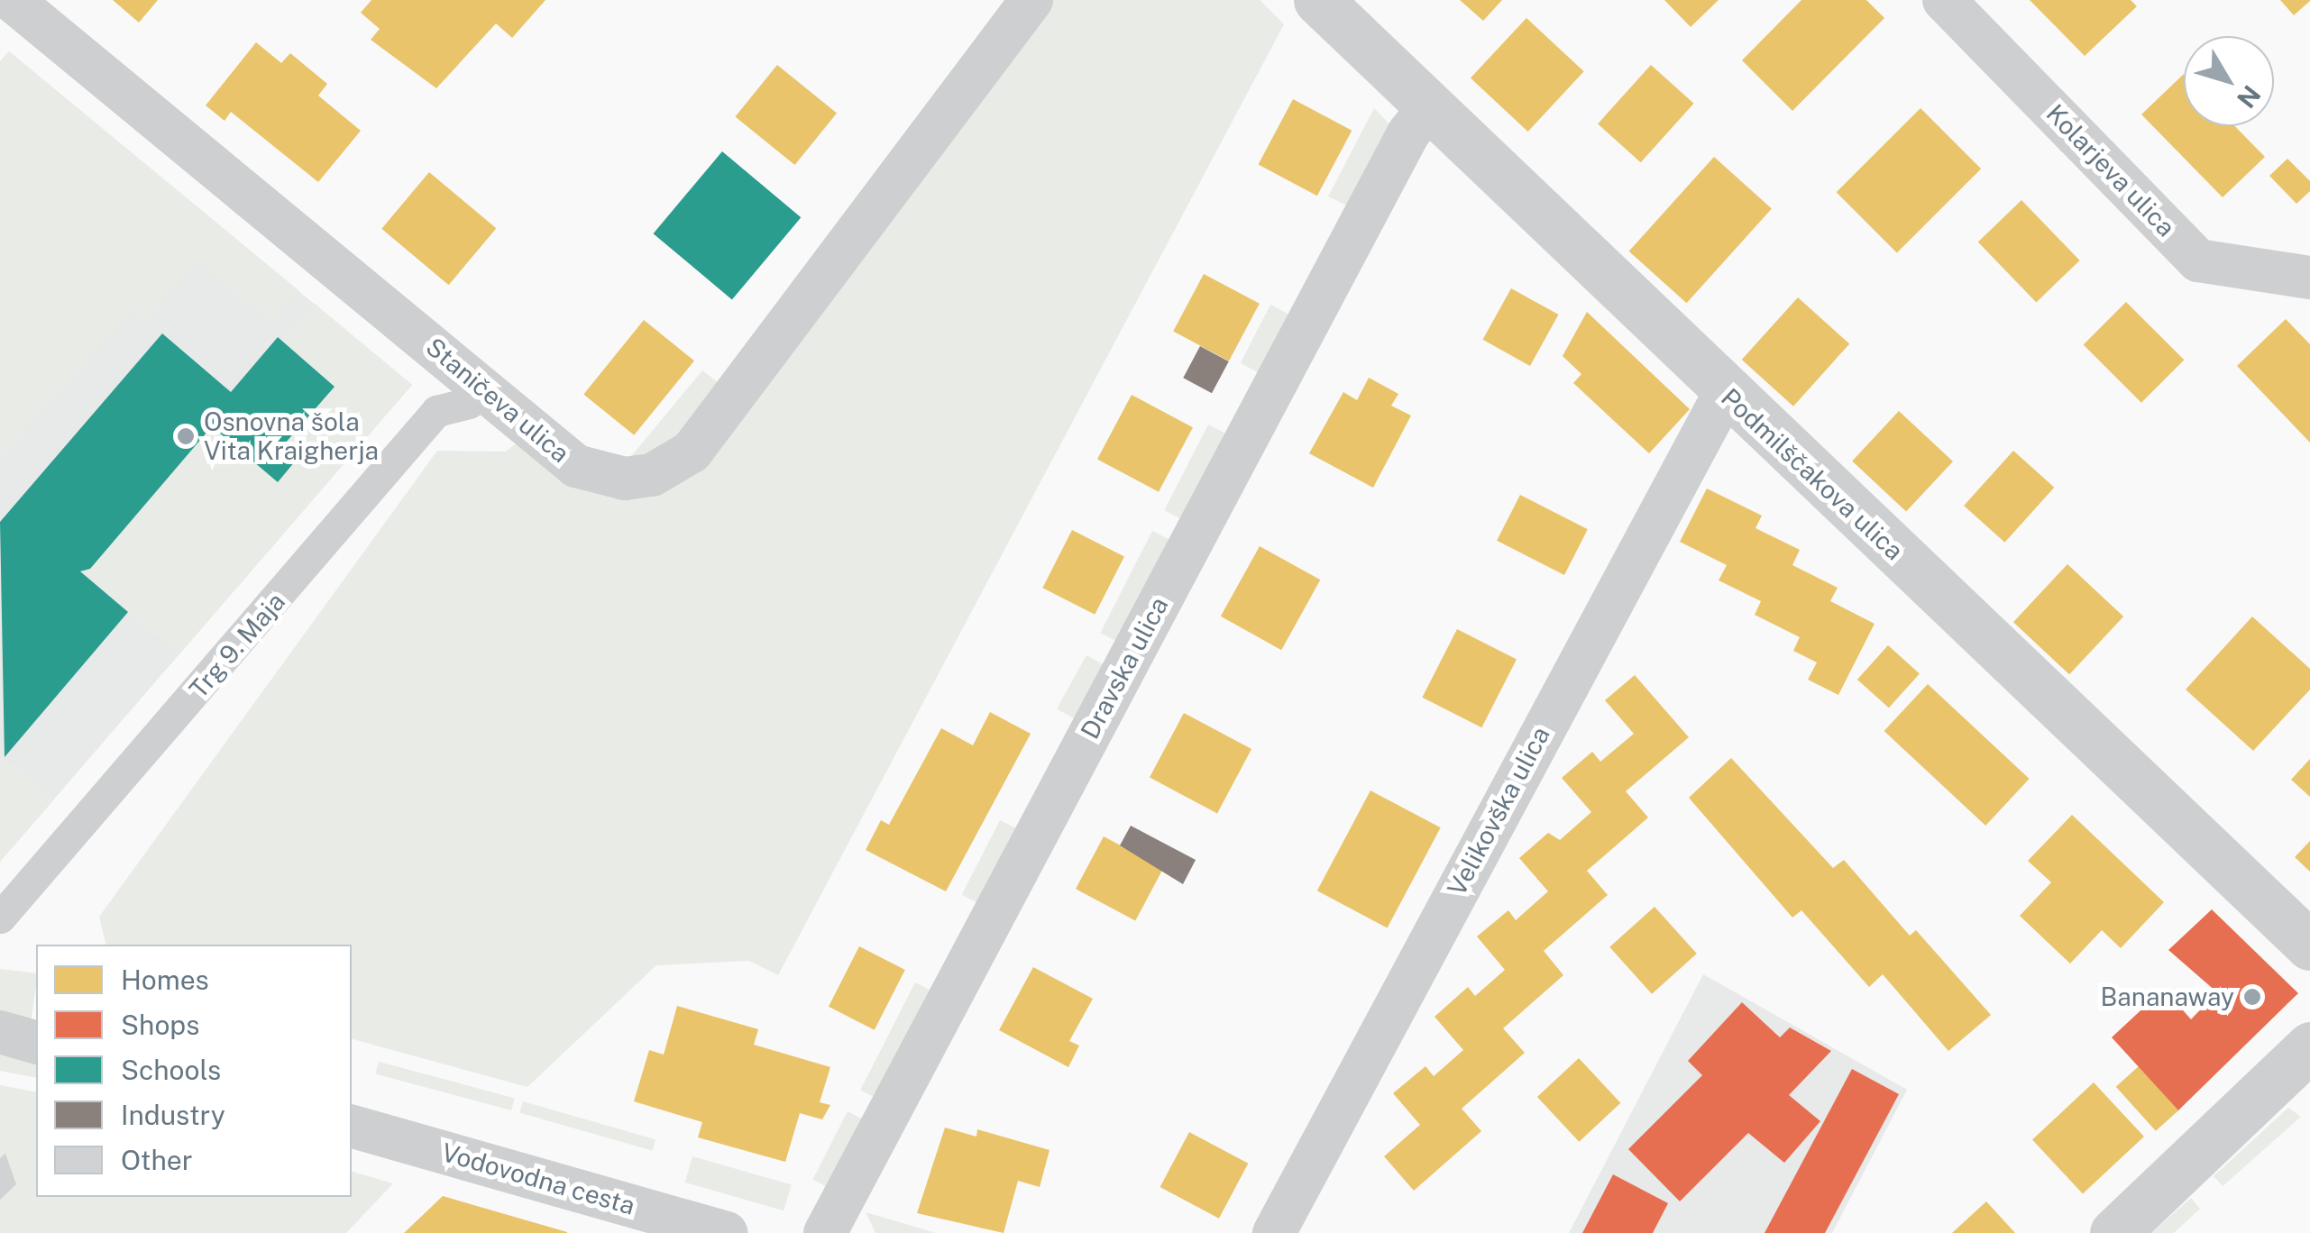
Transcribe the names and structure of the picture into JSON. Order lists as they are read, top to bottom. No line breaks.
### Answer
{"streets":{"street":["Kolarjeva ulica","Staničeva ulica","Podmilščakova ulica","Trg 9. Maja","Dravska ulica","Velikovška ulica","Vodovodna cesta"]},"crossings":[["Staničeva ulica","Trg 9. Maja"],["Podmilščakova ulica","Dravska ulica"],["Podmilščakova ulica","Velikovška ulica"]],"places":["Osnovna šola Vita Kraigherja","Bananaway"],"legend":["Homes","Shops","Schools","Industry","Other"],"north":"bottom right"}
